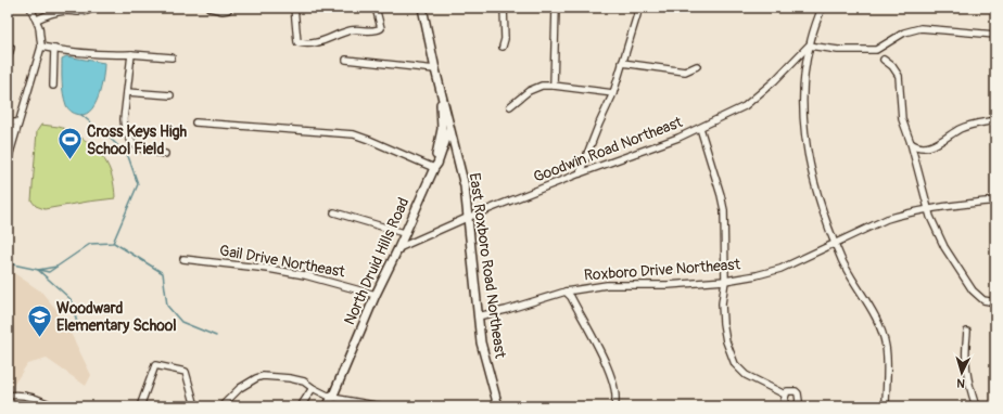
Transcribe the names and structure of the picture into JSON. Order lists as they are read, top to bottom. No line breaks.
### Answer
{"streets":{"main road":["North Druid Hills Road","East Roxboro Road Northeast"],"street":["Goodwin Road Northeast","Gail Drive Northeast","Roxboro Drive Northeast"]},"crossings":[["Goodwin Road Northeast","North Druid Hills Road"],["Goodwin Road Northeast","East Roxboro Road Northeast"],["Gail Drive Northeast","North Druid Hills Road"],["North Druid Hills Road","East Roxboro Road Northeast"],["East Roxboro Road Northeast","Roxboro Drive Northeast"]],"places":{"sports":["Cross Keys High School Field"],"school or university":["Woodward Elementary School"]},"north":"bottom"}
